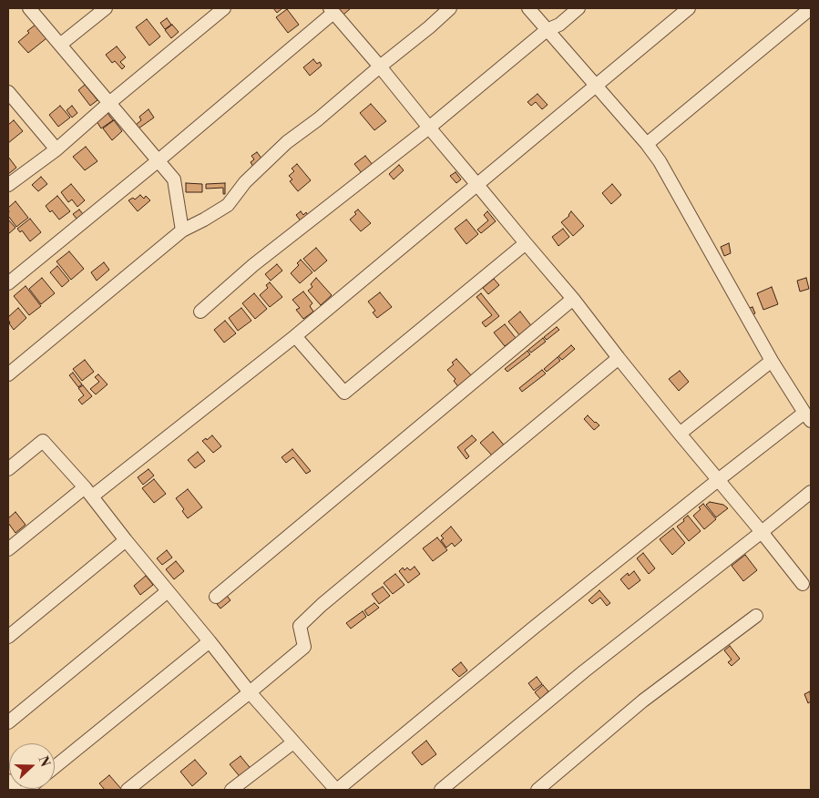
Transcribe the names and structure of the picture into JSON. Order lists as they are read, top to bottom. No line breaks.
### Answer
{"north":"right"}
